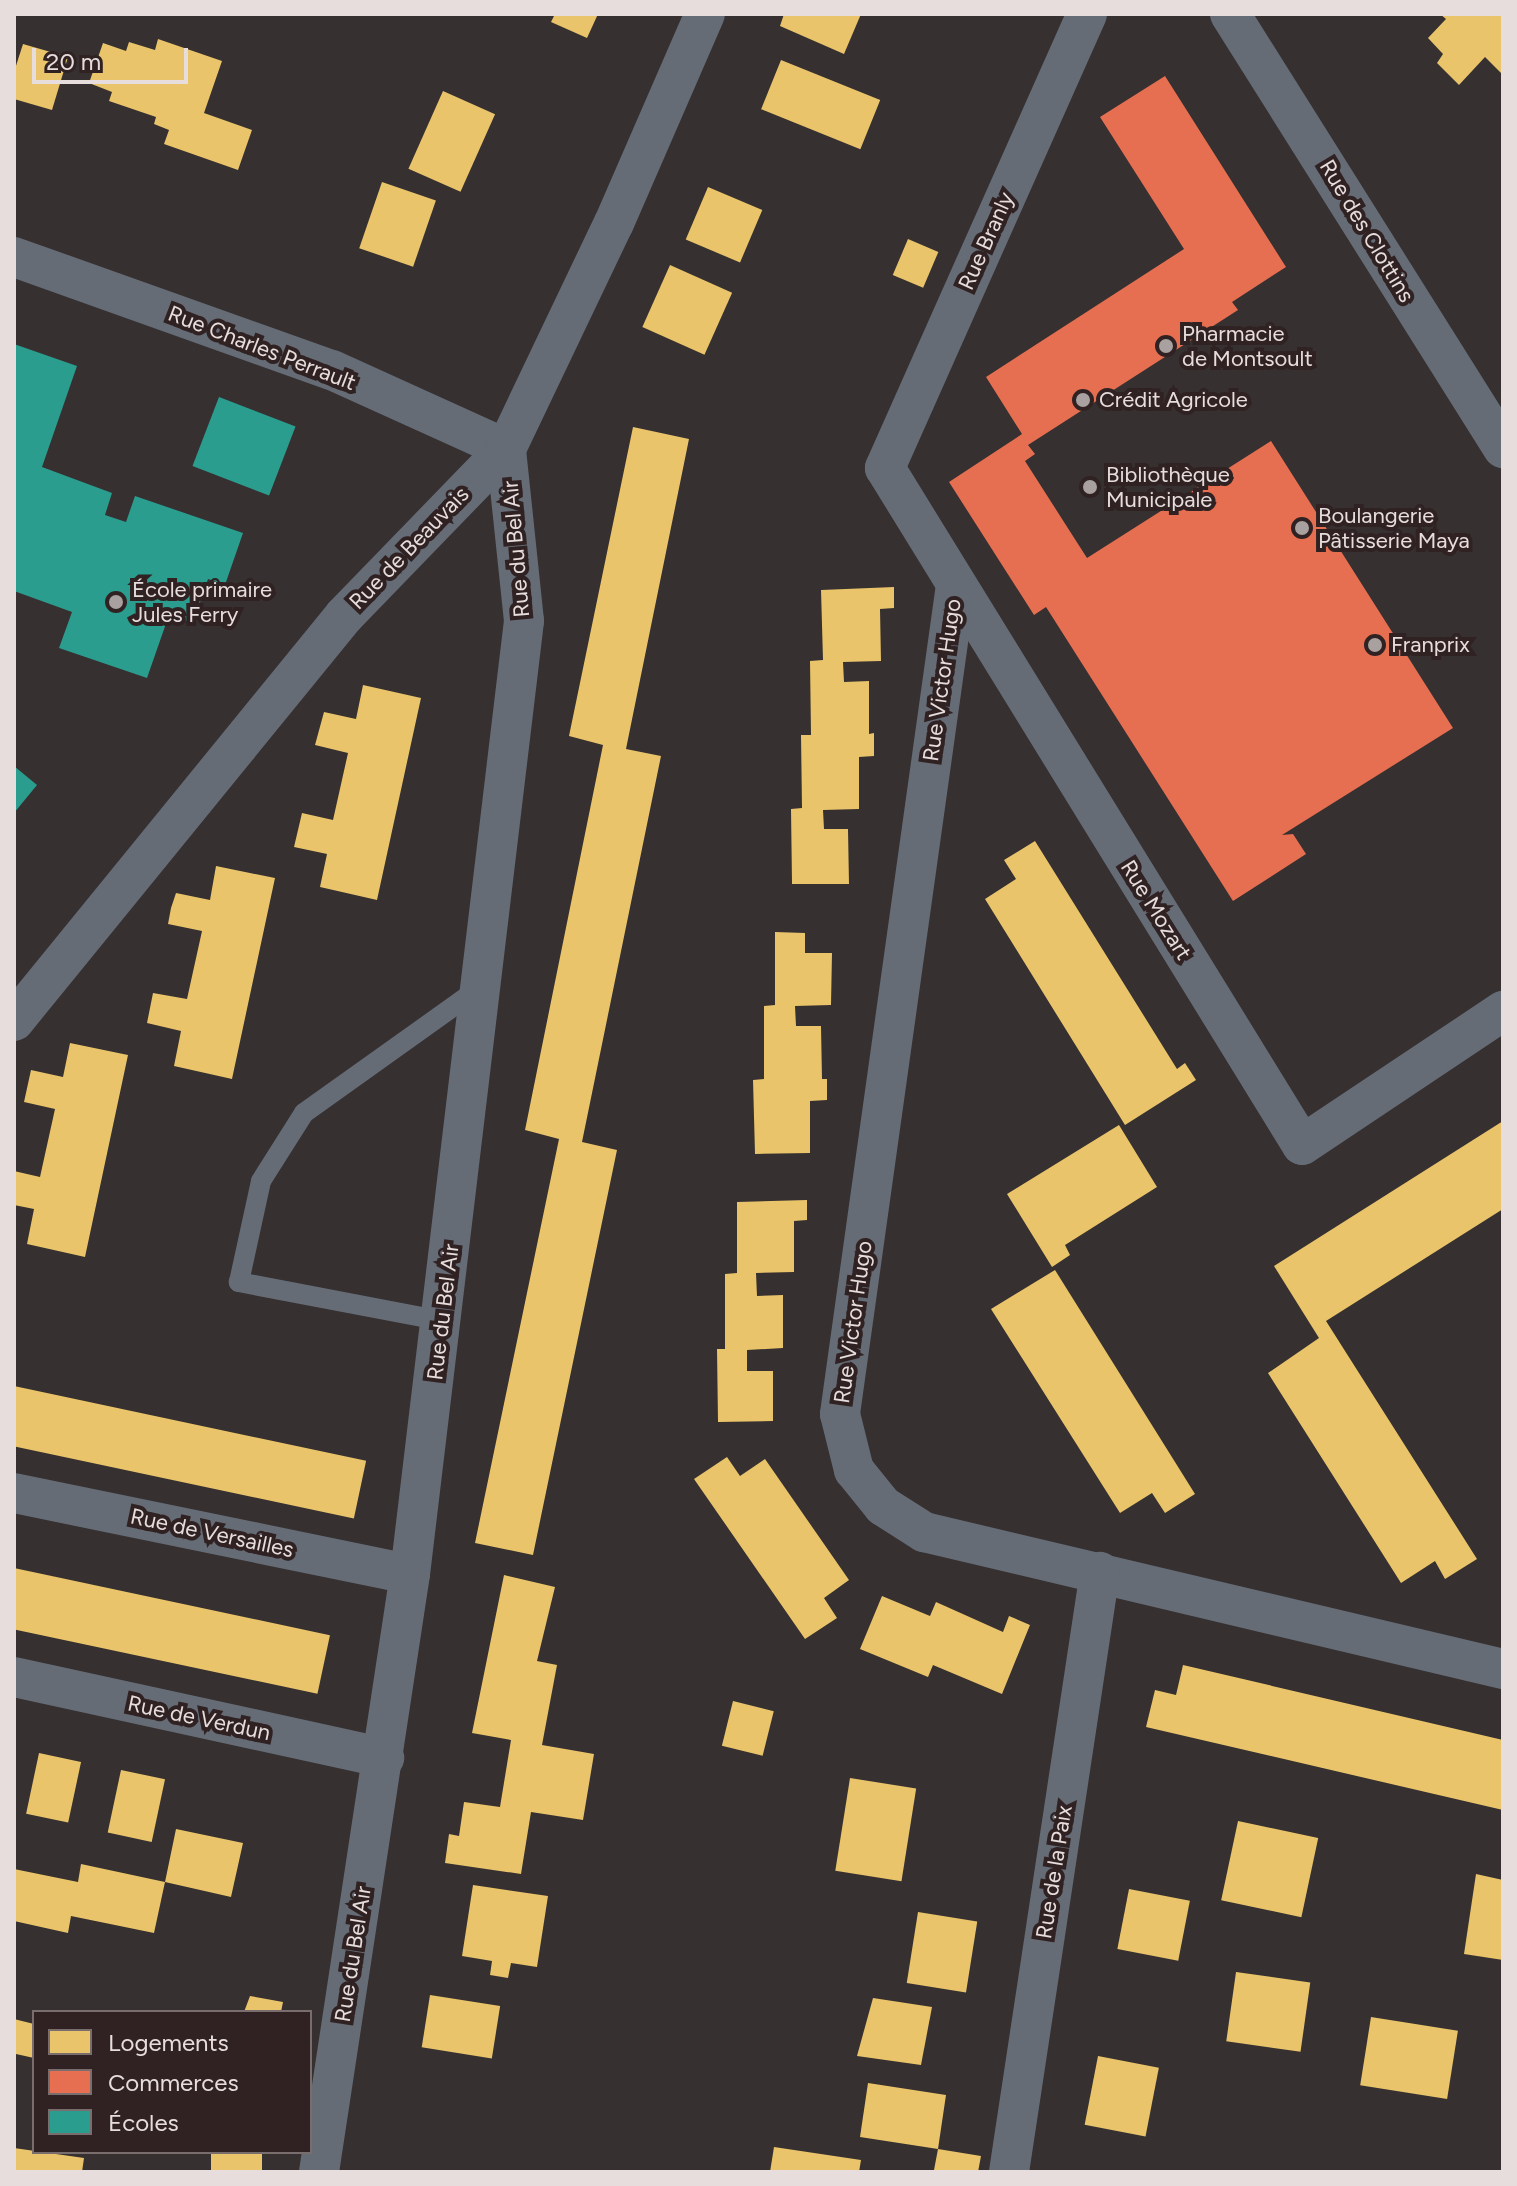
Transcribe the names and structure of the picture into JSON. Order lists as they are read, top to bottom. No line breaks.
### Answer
{"streets":{"street":["Rue des Clottins","Rue Branly","Rue Charles Perrault","Rue de Beauvais","Rue du Bel Air","Rue Victor Hugo","Rue Mozart","Rue de Versailles","Rue de Verdun","Rue de la Paix"]},"crossings":[["Rue Branly","Rue Mozart"],["Rue Charles Perrault","Rue de Beauvais"],["Rue Charles Perrault","Rue du Bel Air"],["Rue de Beauvais","Rue du Bel Air"],["Rue du Bel Air","Rue de Versailles"],["Rue du Bel Air","Rue de Verdun"],["Rue Victor Hugo","Rue Mozart"],["Rue Victor Hugo","Rue de la Paix"]],"places":["Pharmacie de Montsoult","Crédit Agricole","Bibliothèque Municipale","Boulangerie Pâtisserie Maya","École primaire Jules Ferry","Franprix"],"legend":["Logements","Commerces","Écoles"],"scale_bar":"20 m"}
